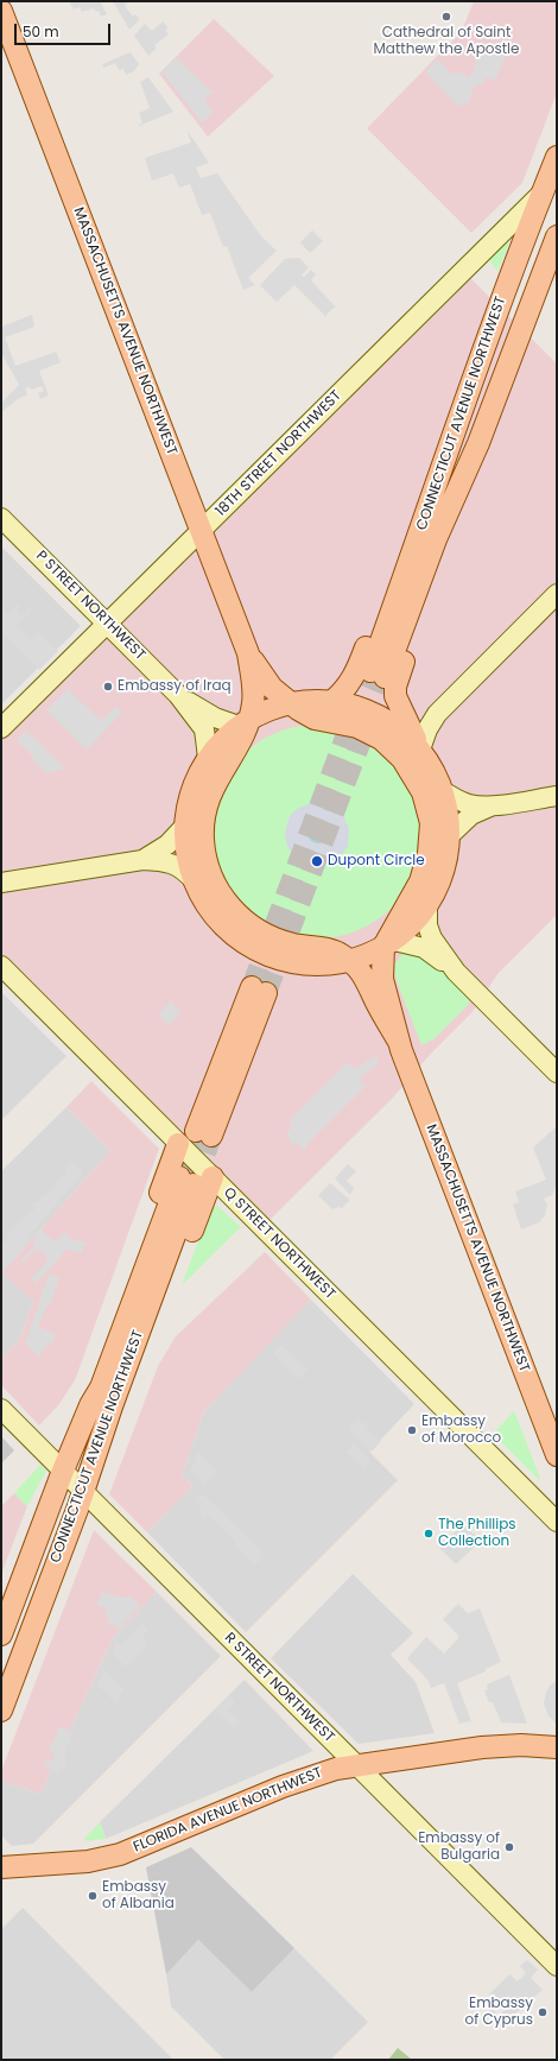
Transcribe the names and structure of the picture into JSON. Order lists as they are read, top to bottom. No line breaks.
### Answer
{"streets":{"main road":["MASSACHUSETTS AVENUE NORTHWEST","CONNECTICUT AVENUE NORTHWEST","18TH STREET NORTHWEST","P STREET NORTHWEST","Q STREET NORTHWEST","R STREET NORTHWEST","FLORIDA AVENUE NORTHWEST"]},"crossings":[["MASSACHUSETTS AVENUE NORTHWEST","18TH STREET NORTHWEST"],["MASSACHUSETTS AVENUE NORTHWEST","P STREET NORTHWEST"],["CONNECTICUT AVENUE NORTHWEST","18TH STREET NORTHWEST"],["CONNECTICUT AVENUE NORTHWEST","Q STREET NORTHWEST"],["CONNECTICUT AVENUE NORTHWEST","R STREET NORTHWEST"],["18TH STREET NORTHWEST","P STREET NORTHWEST"],["R STREET NORTHWEST","FLORIDA AVENUE NORTHWEST"]],"places":["Cathedral of Saint Matthew the Apostle","Embassy of Iraq","Dupont Circle","Embassy of Morocco","The Phillips Collection","Embassy of Bulgaria","Embassy of Albania","Embassy of Cyprus"],"scale_bar":"50 m"}
